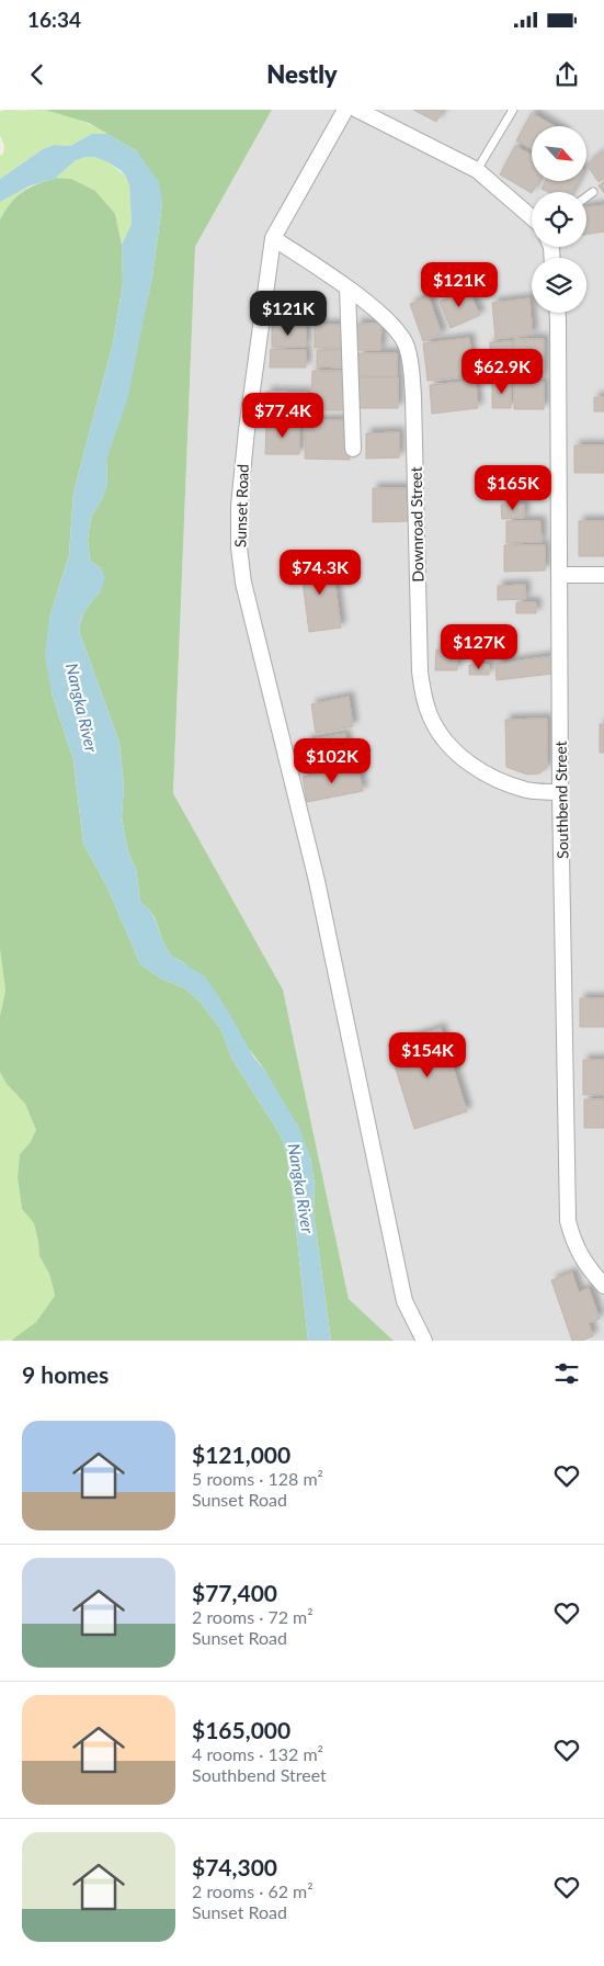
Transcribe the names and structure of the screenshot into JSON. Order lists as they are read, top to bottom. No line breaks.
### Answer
{"streets":{"street":["Sunset Road","Downroad Street","Southbend Street"]},"crossings":[["Sunset Road","Downroad Street"],["Downroad Street","Southbend Street"]],"water":["Nangka River"],"north":"bottom right","page":{"status":"16:34","header":"Nestly","price":["$121K","$121K","$62.9K","$77.4K","$165K","$74.3K","$127K","$102K","$154K"],"heading":"9 homes","list":[{"name":"$121,000","note":"5 rooms · 128 m² · Sunset Road"},{"name":"$77,400","note":"2 rooms · 72 m² · Sunset Road"},{"name":"$165,000","note":"4 rooms · 132 m² · Southbend Street"},{"name":"$74,300","note":"2 rooms · 62 m² · Sunset Road"}]}}
